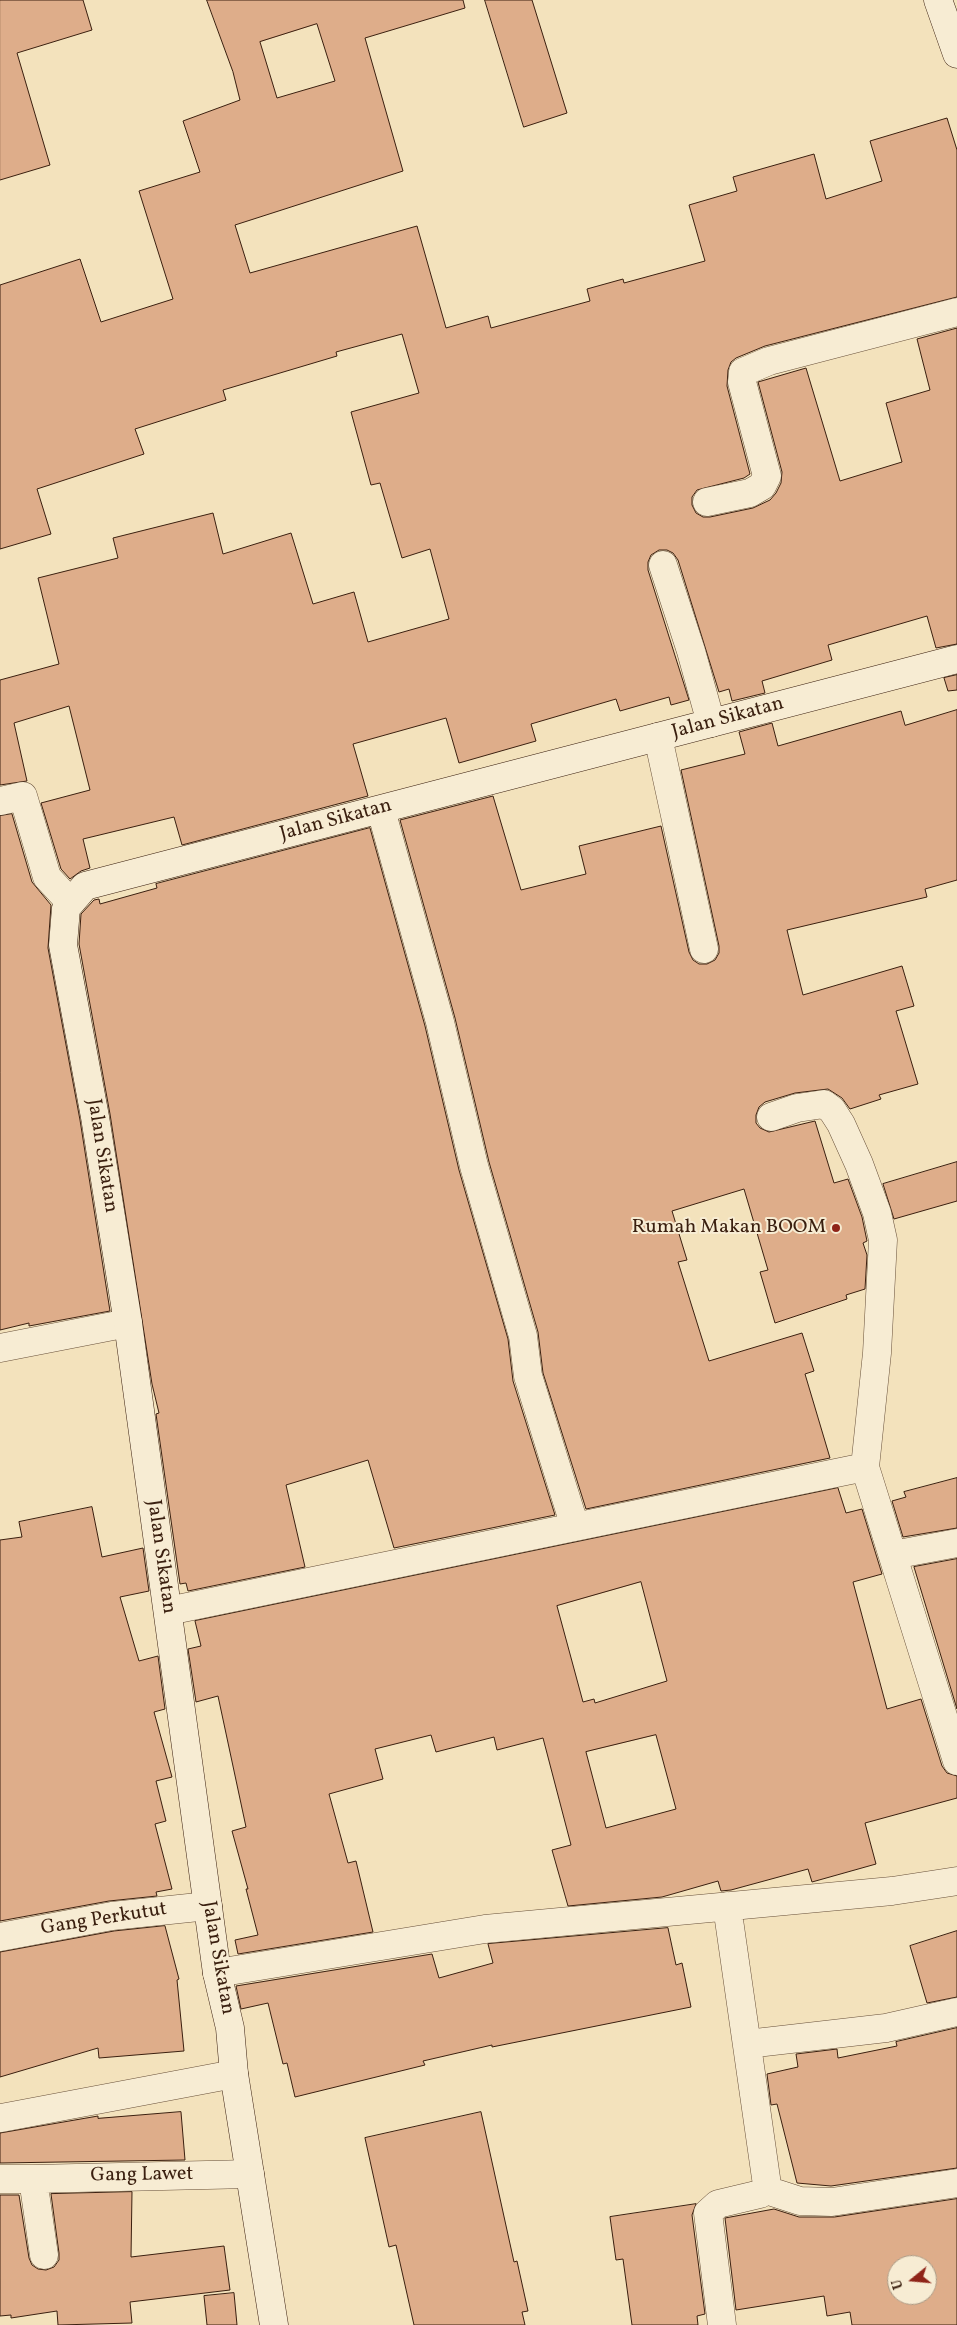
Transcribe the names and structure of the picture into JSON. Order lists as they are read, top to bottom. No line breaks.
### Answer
{"streets":{"street":["Jalan Sikatan","Gang Perkutut","Gang Lawet"]},"crossings":[["Jalan Sikatan","Gang Perkutut"],["Jalan Sikatan","Gang Lawet"]],"places":["Rumah Makan BOOM"],"north":"left"}
